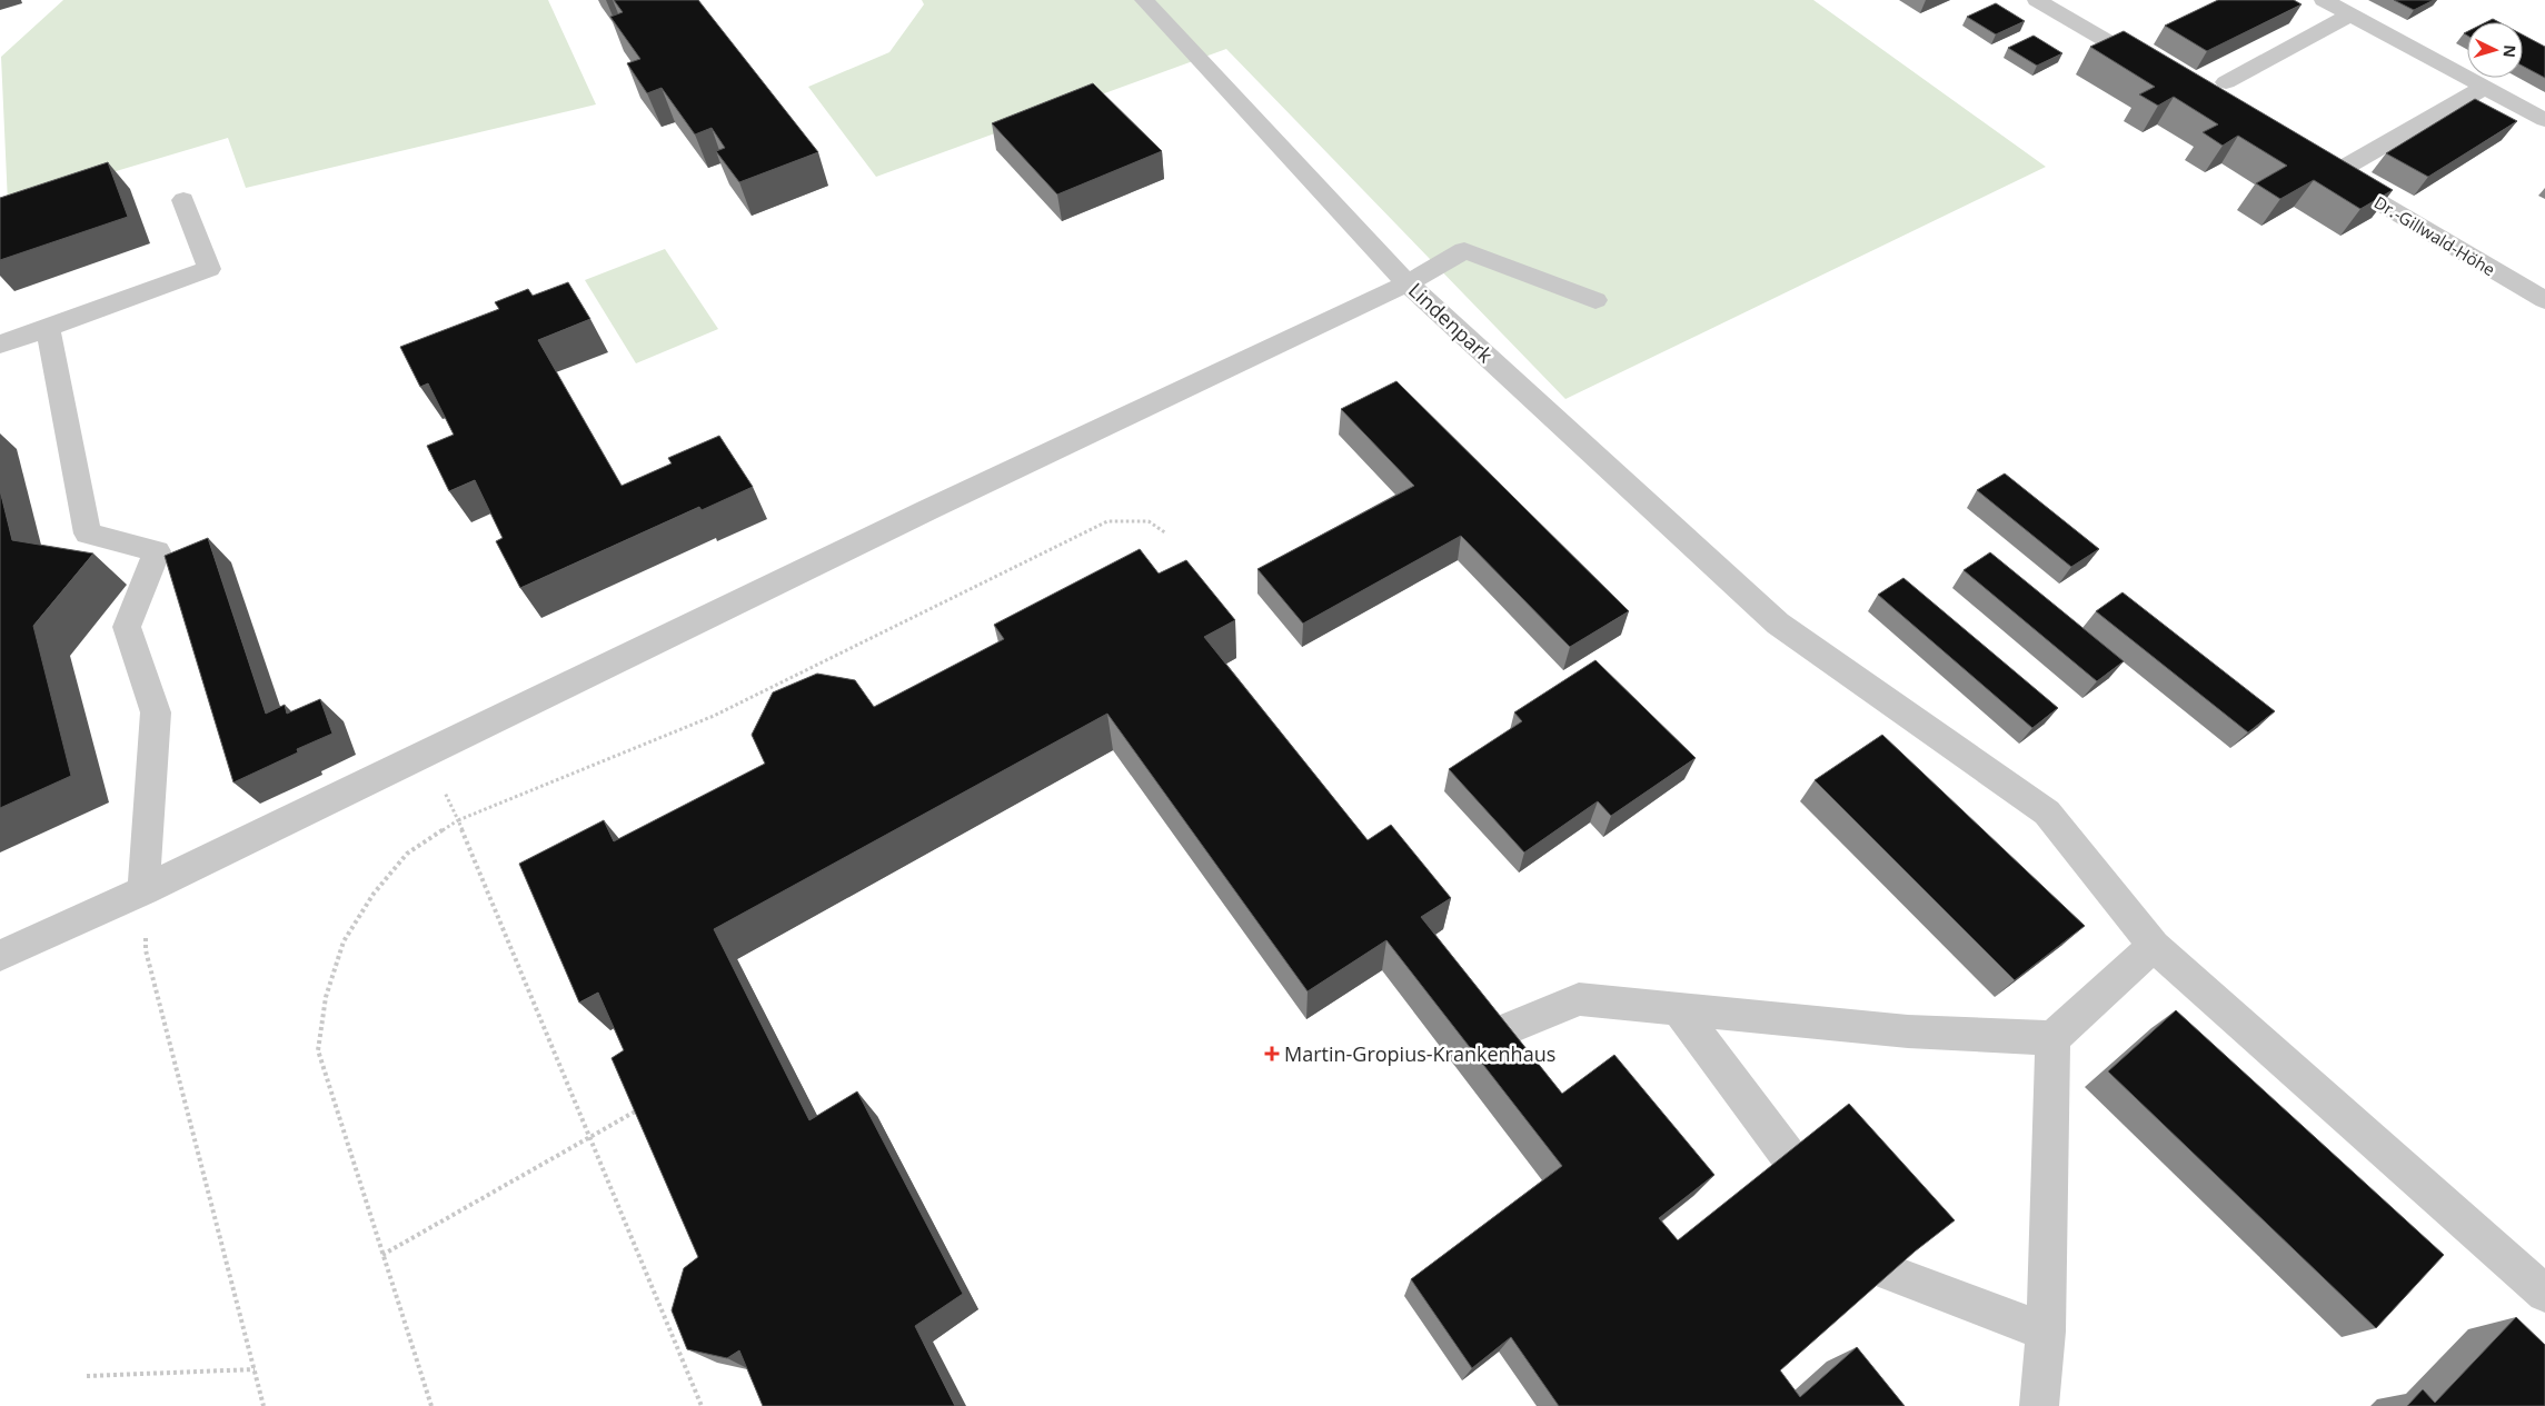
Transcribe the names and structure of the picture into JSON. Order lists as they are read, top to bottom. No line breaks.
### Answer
{"streets":{"street":["Dr.-Gillwald-Höhe","Lindenpark"]},"places":{"health":["Martin-Gropius-Krankenhaus"]},"north":"right"}
